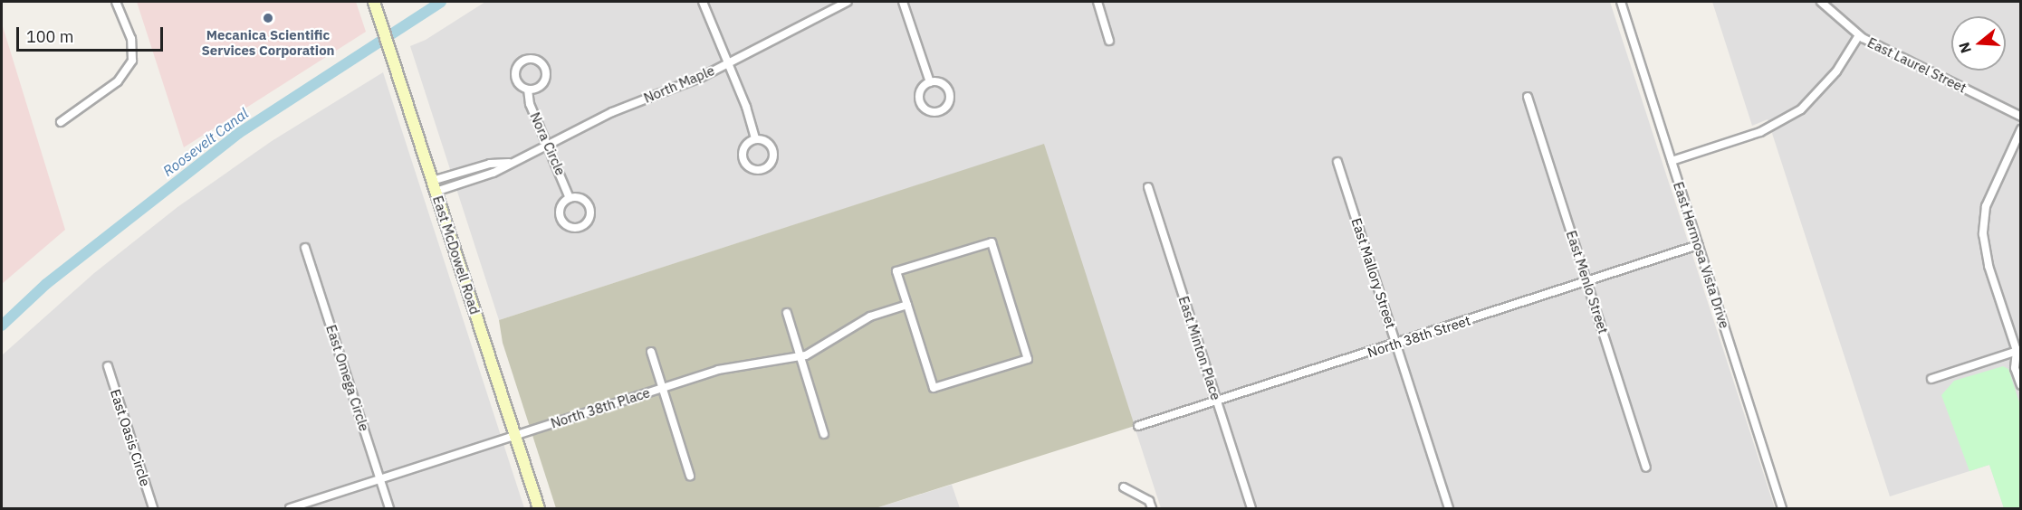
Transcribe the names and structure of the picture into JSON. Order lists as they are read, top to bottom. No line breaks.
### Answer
{"streets":{"main road":["East McDowell Road"],"street":["East Laurel Street","North Maple","Nora Circle","East Hermosa Vista Drive","East Mallory Street","East Menlo Street","North 38th Street","East Minton Place","East Omega Circle","North 38th Place","East Oasis Circle"]},"crossings":[["North Maple","Nora Circle"],["North Maple","East McDowell Road"],["East McDowell Road","North 38th Place"],["East Hermosa Vista Drive","North 38th Street"],["East Mallory Street","North 38th Street"],["East Menlo Street","North 38th Street"],["North 38th Street","East Minton Place"],["East Omega Circle","North 38th Place"]],"water":["Roosevelt Canal"],"places":["Mecanica Scientific Services Corporation"],"scale_bar":"100 m","north":"left"}
